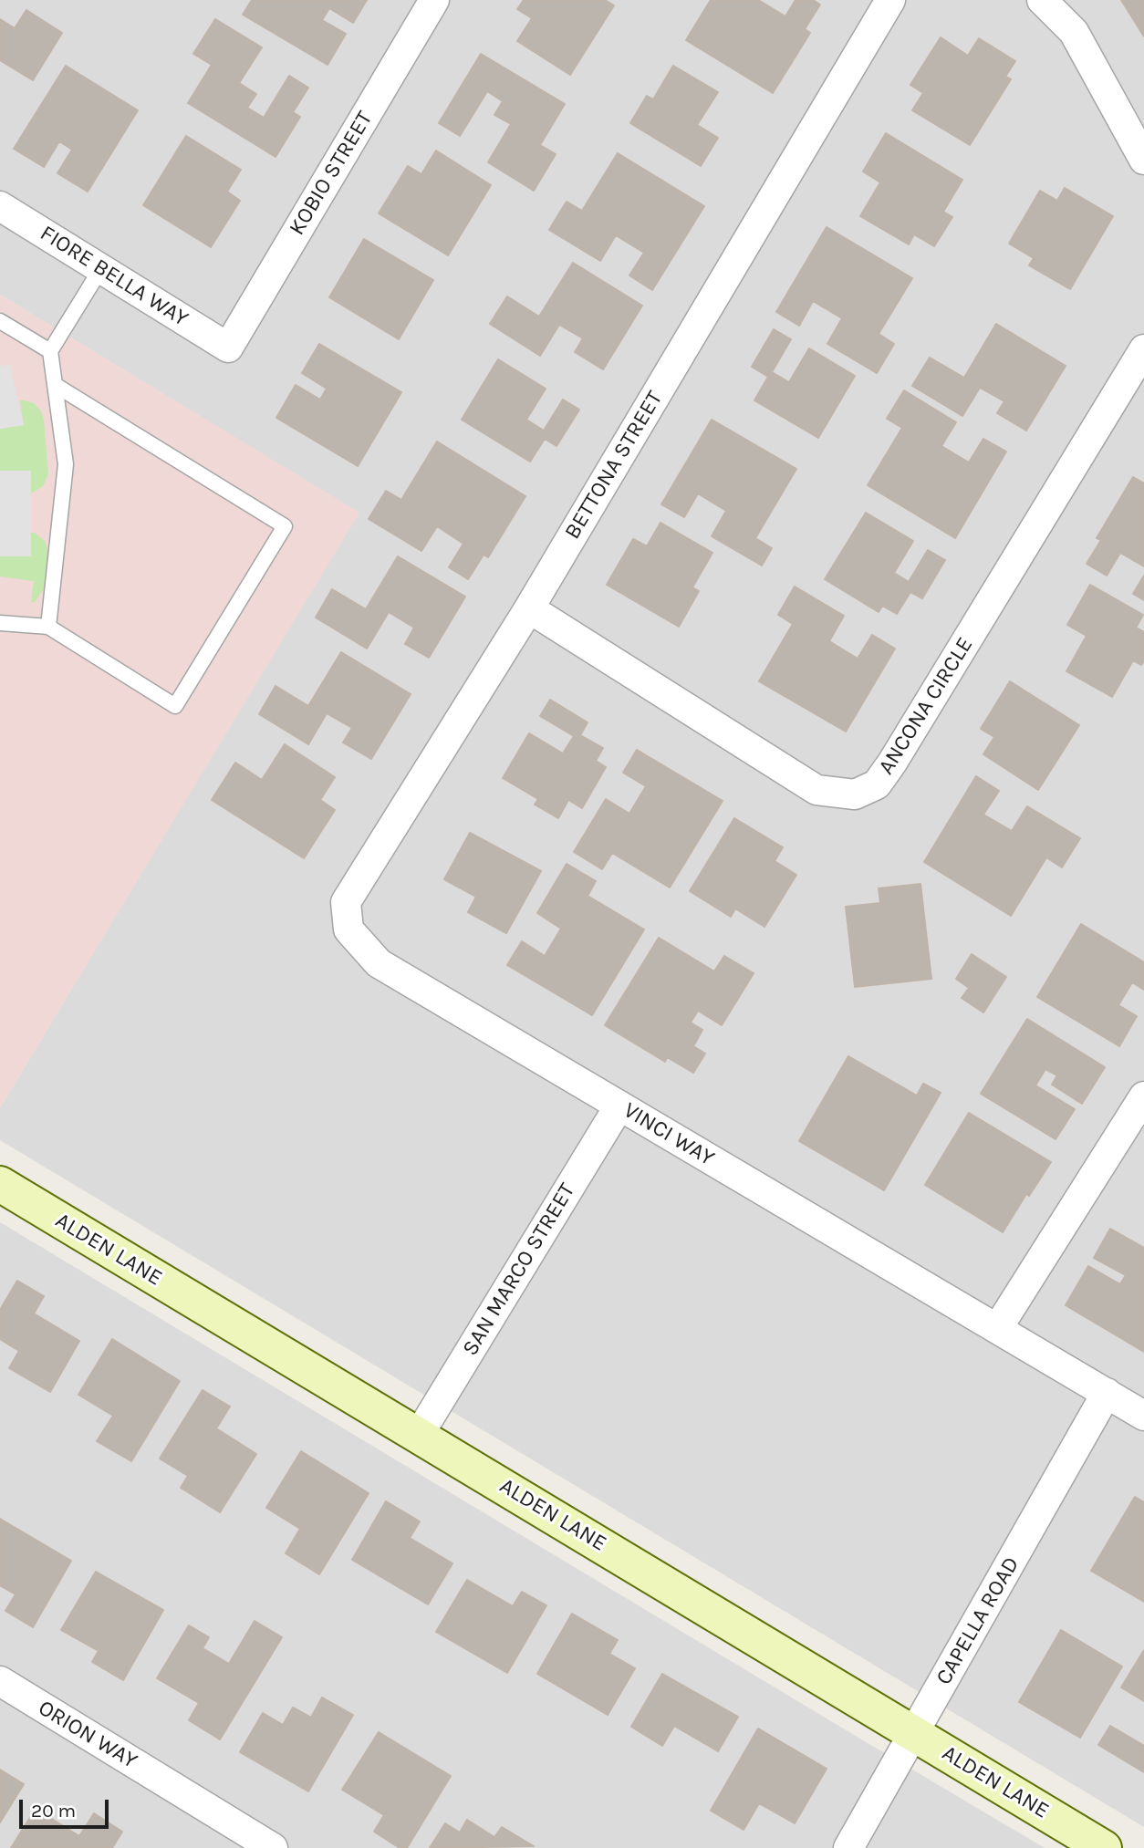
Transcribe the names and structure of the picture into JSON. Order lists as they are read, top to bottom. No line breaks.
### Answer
{"streets":{"street":["KOBIO STREET","FIORE BELLA WAY","BETTONA STREET","ANCONA CIRCLE","VINCI WAY","ALDEN LANE","SAN MARCO STREET","CAPELLA ROAD","ORION WAY"]},"crossings":[["KOBIO STREET","FIORE BELLA WAY"],["BETTONA STREET","ANCONA CIRCLE"],["BETTONA STREET","VINCI WAY"],["VINCI WAY","SAN MARCO STREET"],["VINCI WAY","CAPELLA ROAD"],["ALDEN LANE","SAN MARCO STREET"],["ALDEN LANE","CAPELLA ROAD"]],"scale_bar":"20 m"}
